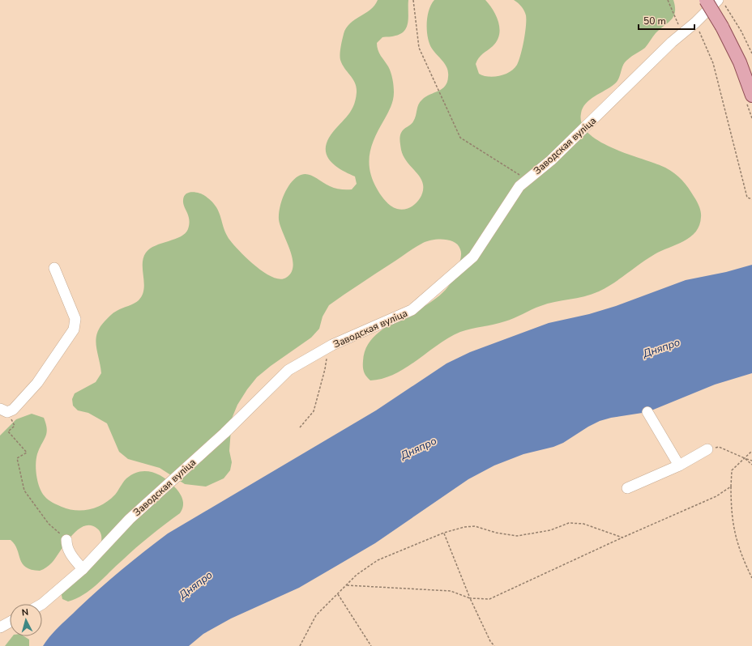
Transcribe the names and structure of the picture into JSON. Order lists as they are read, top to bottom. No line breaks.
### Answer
{"streets":{"street":["Заводская вуліца"]},"water":["Дняпро"],"scale_bar":"50 m","north":"top"}
